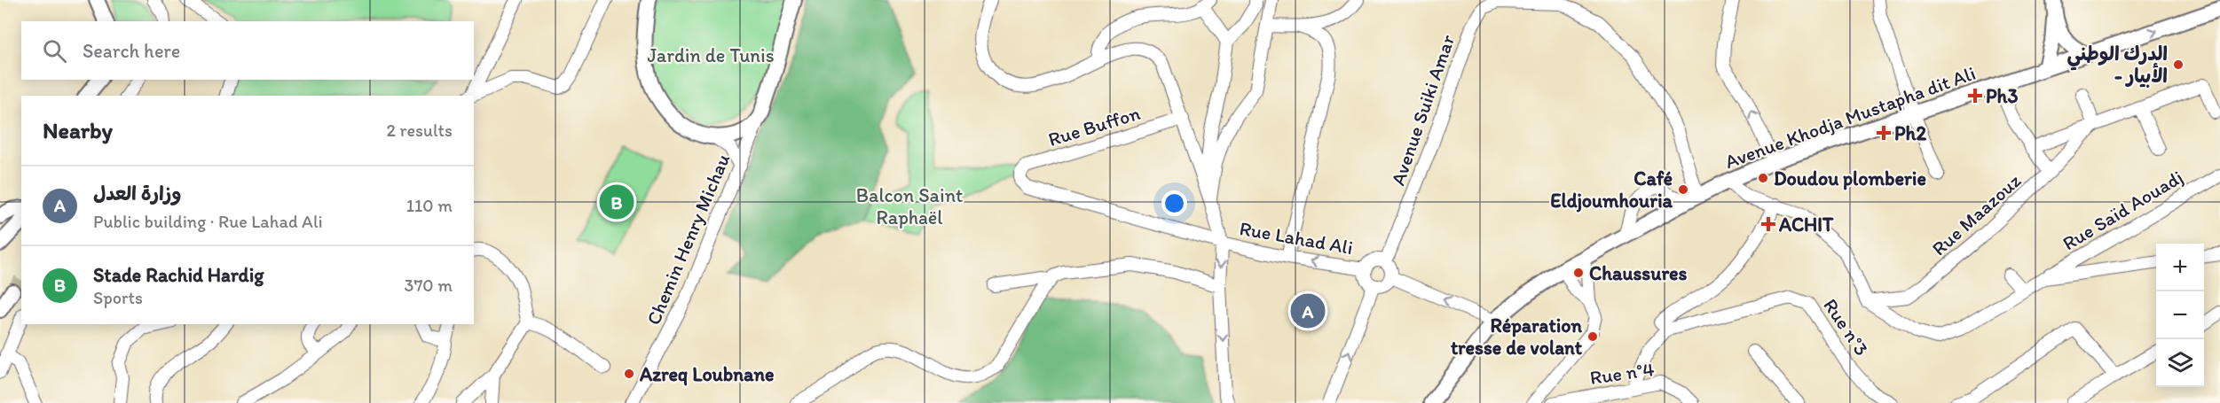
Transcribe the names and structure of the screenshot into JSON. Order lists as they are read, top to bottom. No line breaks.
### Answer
{"streets":{"main road":["Avenue Khodja Mustapha dit Ali"],"street":["Avenue Suiki Amar","Rue Buffon","Rue Saïd Aouadj","Rue Maazouz","Rue Lahad Ali","Chemin Henry Michau","Rue n°3","Rue n°4"]},"crossings":[["Avenue Suiki Amar","Avenue Khodja Mustapha dit Ali"],["Avenue Suiki Amar","Rue Lahad Ali"],["Rue Buffon","Rue Lahad Ali"],["Rue Saïd Aouadj","Rue Maazouz"]],"parks":["Jardin de Tunis","Balcon Saint Raphaël"],"places":{"other":["الدرك الوطني - الأبيار","Doudou plomberie","Café Eldjoumhouria","Chaussures","Réparation tresse de volant","Azreq Loubnane"],"health":["Ph3","Ph2","ACHIT"]},"page":{"search":"Search here","heading":["Nearby","2 results"],"list":[{"mark":"A","name":"وزارة العدل","note":"Public building · Rue Lahad Ali","value":"110 m"},{"mark":"B","name":"Stade Rachid Hardig","note":"Sports","value":"370 m"}],"pins":["B","A"],"map_buttons":["+","−"]}}
